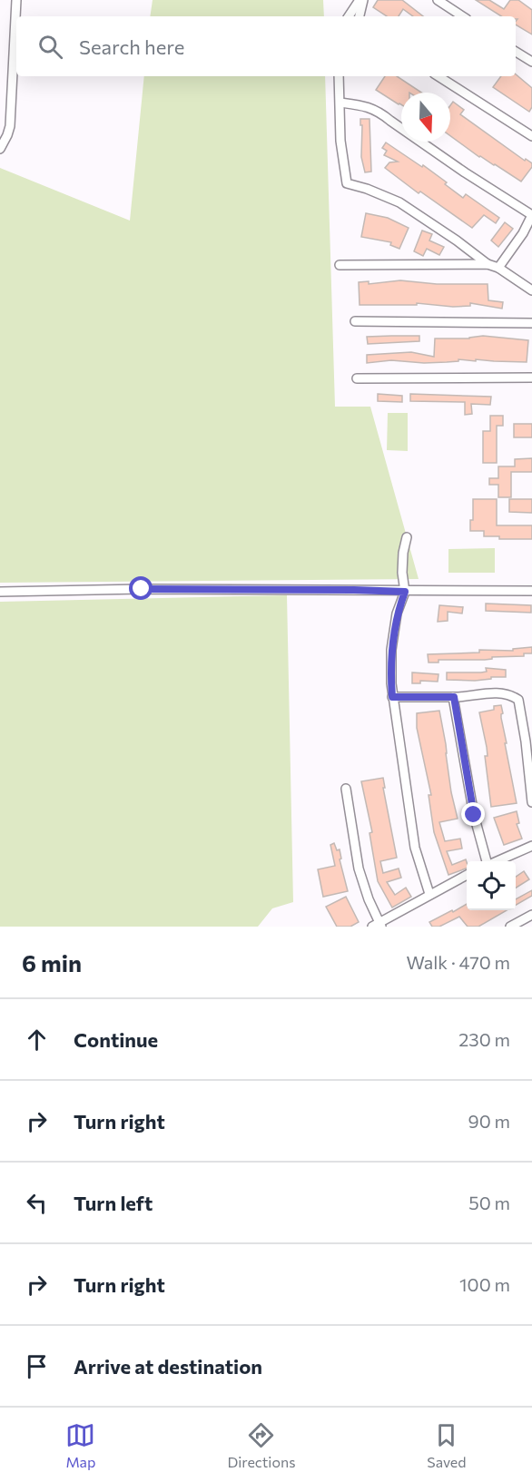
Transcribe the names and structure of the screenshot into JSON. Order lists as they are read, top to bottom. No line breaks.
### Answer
{"north":"bottom","page":{"search":"Search here","heading":["6 min","Walk · 470 m"],"list":[["Continue","230 m"],["Turn right","90 m"],["Turn left","50 m"],["Turn right","100 m"],"Arrive at destination"],"nav":["Map","Directions","Saved"]}}
